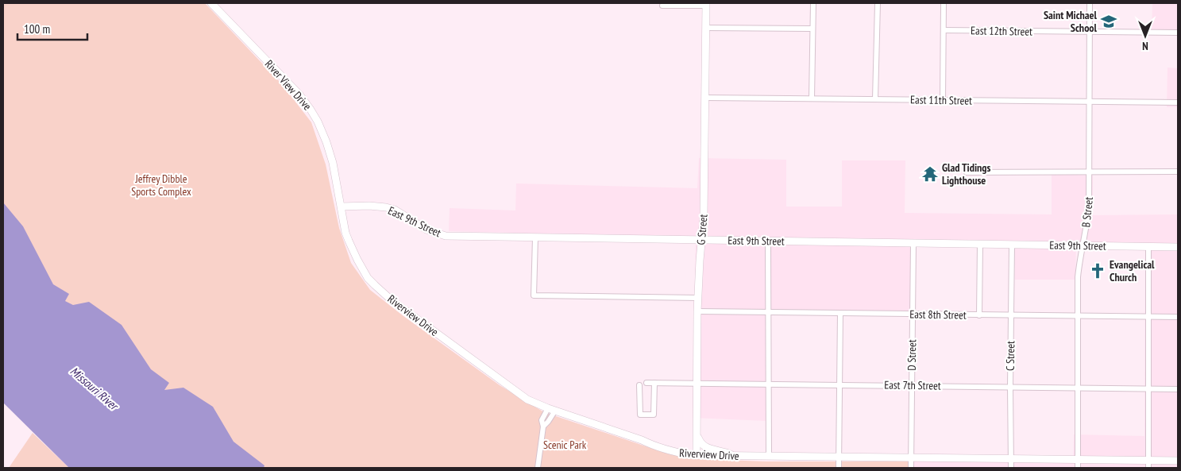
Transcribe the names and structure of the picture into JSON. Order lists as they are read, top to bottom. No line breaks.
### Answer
{"streets":{"main road":["River View Drive","East 9th Street","G Street","Riverview Drive"],"street":["East 12th Street","East 11th Street","B Street","East 8th Street","D Street","C Street","East 7th Street"]},"crossings":[["East 12th Street","B Street"],["River View Drive","East 9th Street"],["River View Drive","Riverview Drive"],["East 11th Street","B Street"],["East 11th Street","G Street"],["B Street","East 9th Street"],["B Street","East 8th Street"],["B Street","Riverview Drive"],["B Street","East 7th Street"],["East 9th Street","G Street"],["East 9th Street","Riverview Drive"],["East 9th Street","D Street"],["East 9th Street","C Street"],["G Street","East 8th Street"],["G Street","Riverview Drive"],["G Street","East 7th Street"],["East 8th Street","D Street"],["East 8th Street","C Street"],["Riverview Drive","D Street"],["Riverview Drive","C Street"],["D Street","East 7th Street"],["C Street","East 7th Street"]],"water":["Missouri River"],"parks":["Jeffrey Dibble Sports Complex","Scenic Park"],"places":{"school or university":["Saint Michael School"],"temple":["Glad Tidings Lighthouse"],"church":["Evangelical Church"]},"scale_bar":"100 m","north":"bottom"}
